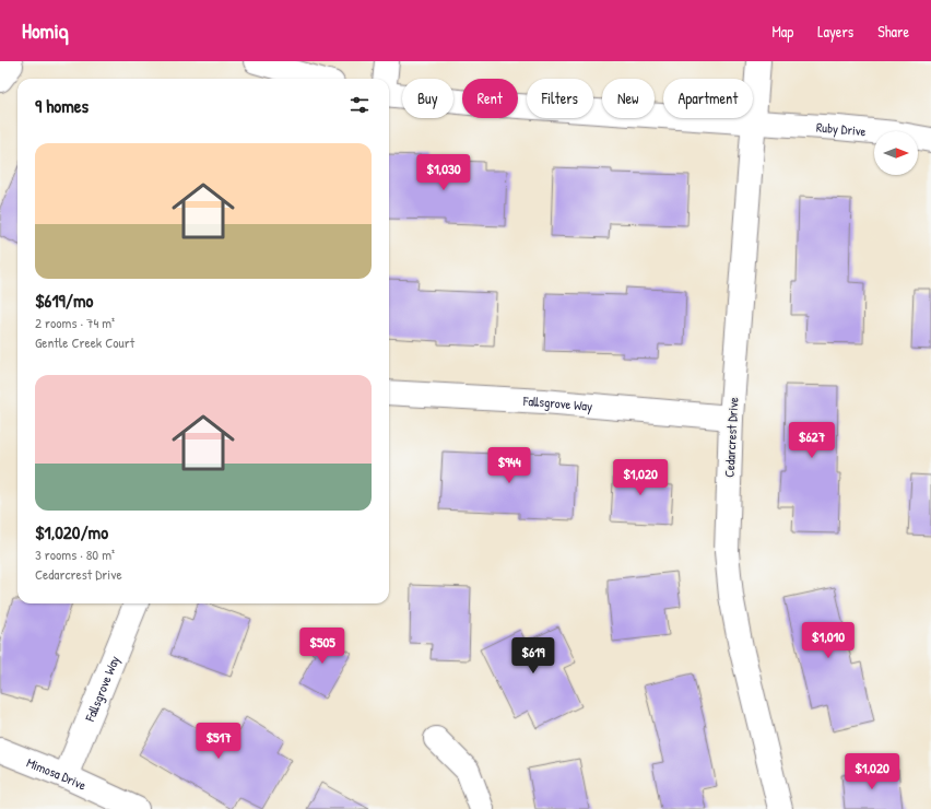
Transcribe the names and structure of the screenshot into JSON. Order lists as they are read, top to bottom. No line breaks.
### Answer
{"streets":{"street":["Ruby Drive","Fallsgrove Way","Cedarcrest Drive","Mimosa Drive"]},"crossings":[["Ruby Drive","Cedarcrest Drive"],["Fallsgrove Way","Cedarcrest Drive"],["Fallsgrove Way","Mimosa Drive"]],"north":"right","page":{"header":"Homiq","nav":["Map","Layers","Share"],"chip":["Buy","Rent","Filters","New","Apartment"],"heading":"9 homes","list":[{"name":"$619/mo","note":"2 rooms · 74 m² · Gentle Creek Court"},{"name":"$1,020/mo","note":"3 rooms · 80 m² · Cedarcrest Drive"}],"price":["$1,030","$627","$944","$1,020","$1,010","$505","$619","$517","$1,020"]}}
